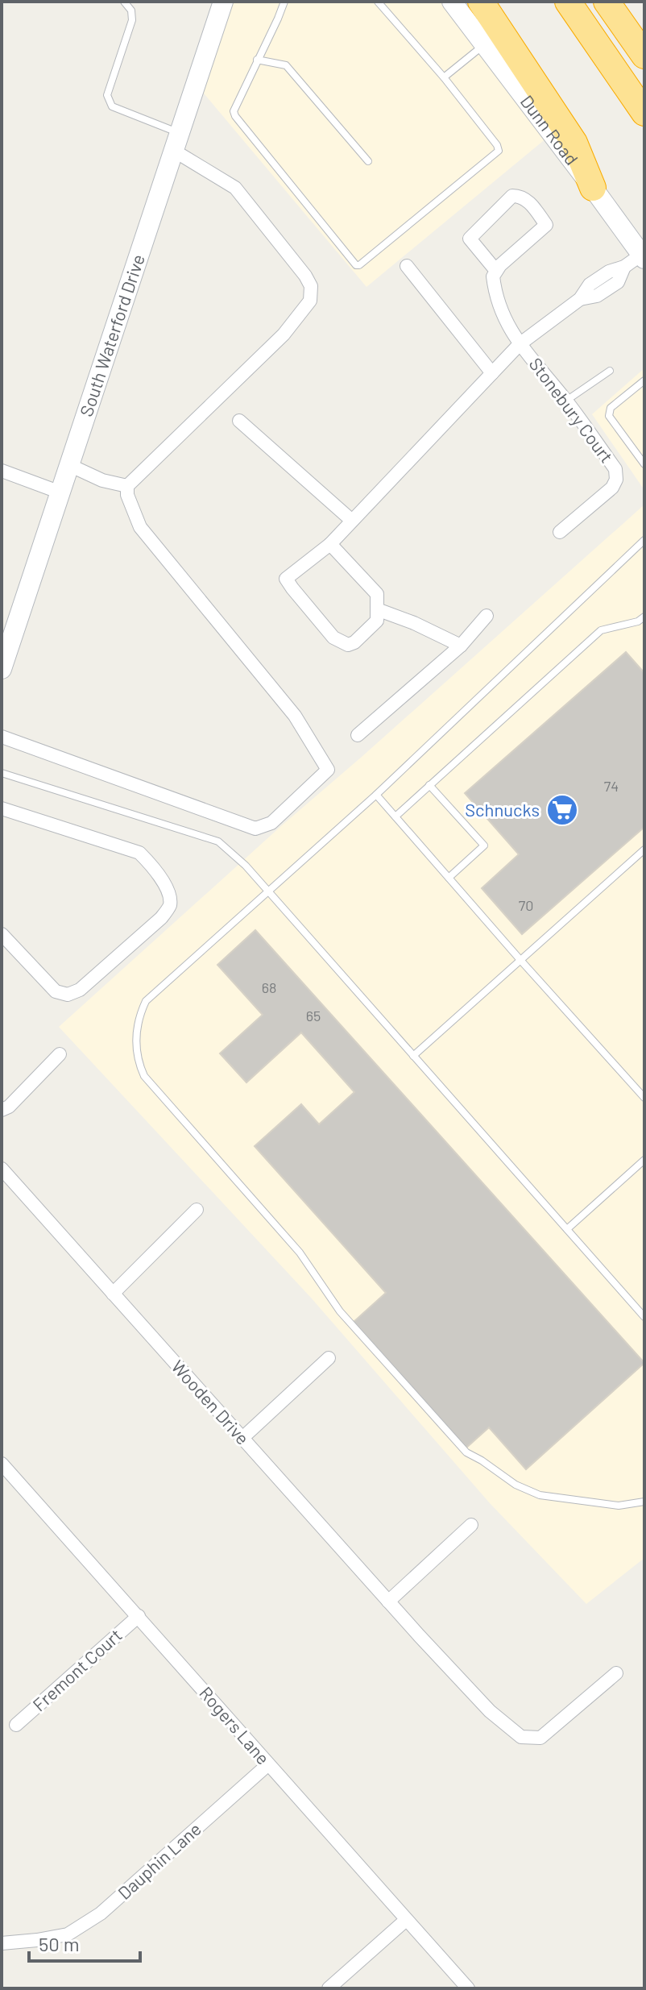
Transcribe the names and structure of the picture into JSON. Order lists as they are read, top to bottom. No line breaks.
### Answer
{"streets":{"street":["Dunn Road","South Waterford Drive","Stonebury Court","Wooden Drive","Fremont Court","Rogers Lane","Dauphin Lane"]},"crossings":[["Dunn Road","Stonebury Court"],["Fremont Court","Rogers Lane"],["Rogers Lane","Dauphin Lane"]],"places":{"supermarket":["Schnucks"]},"house_numbers":["74","70","68","65"],"scale_bar":"50 m"}
